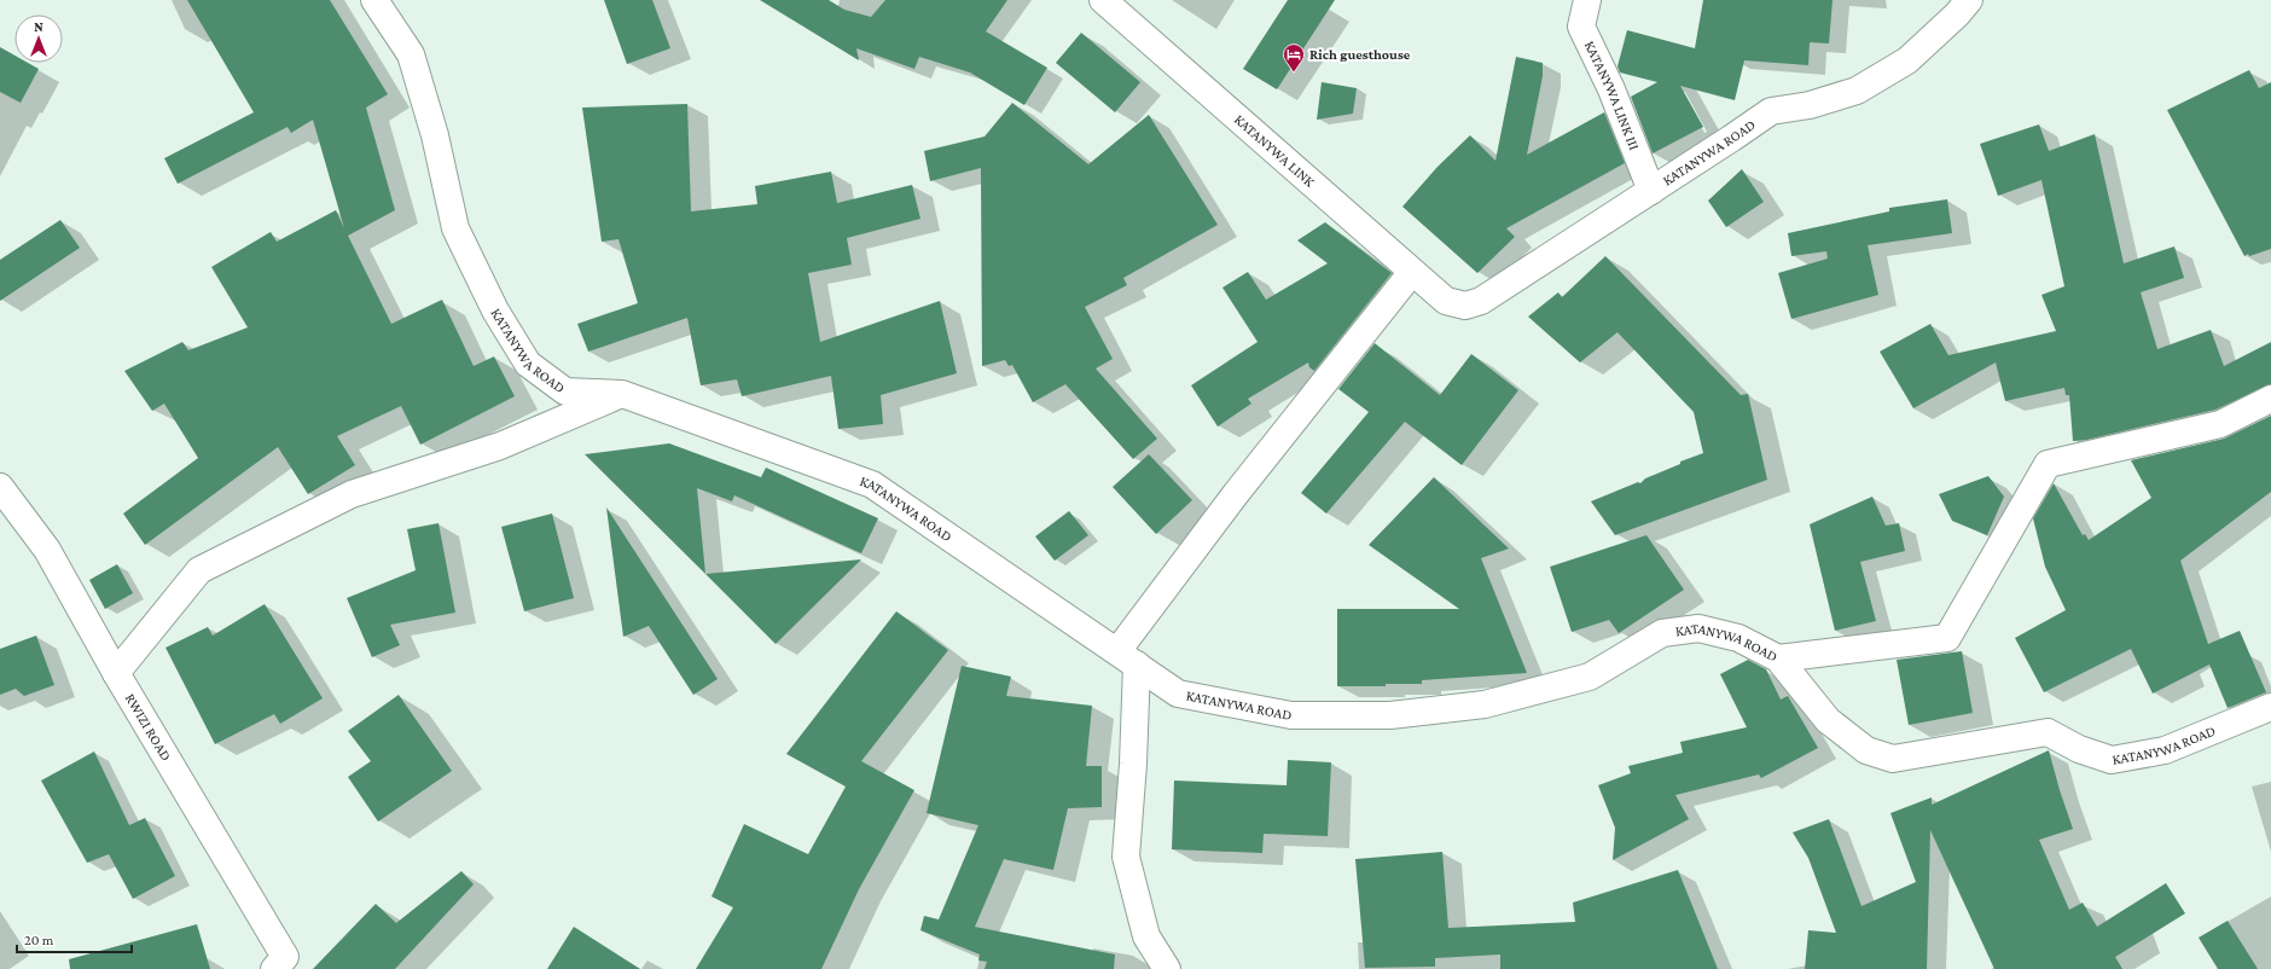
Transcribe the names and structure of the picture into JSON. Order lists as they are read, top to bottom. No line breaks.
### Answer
{"streets":{"street":["KATANYWA LINK III","KATANYWA LINK","KATANYWA ROAD","RWIZI ROAD"]},"crossings":[["KATANYWA LINK III","KATANYWA ROAD"],["KATANYWA LINK","KATANYWA ROAD"]],"places":{"hotel":["Rich guesthouse"]},"scale_bar":"20 m","north":"top"}
